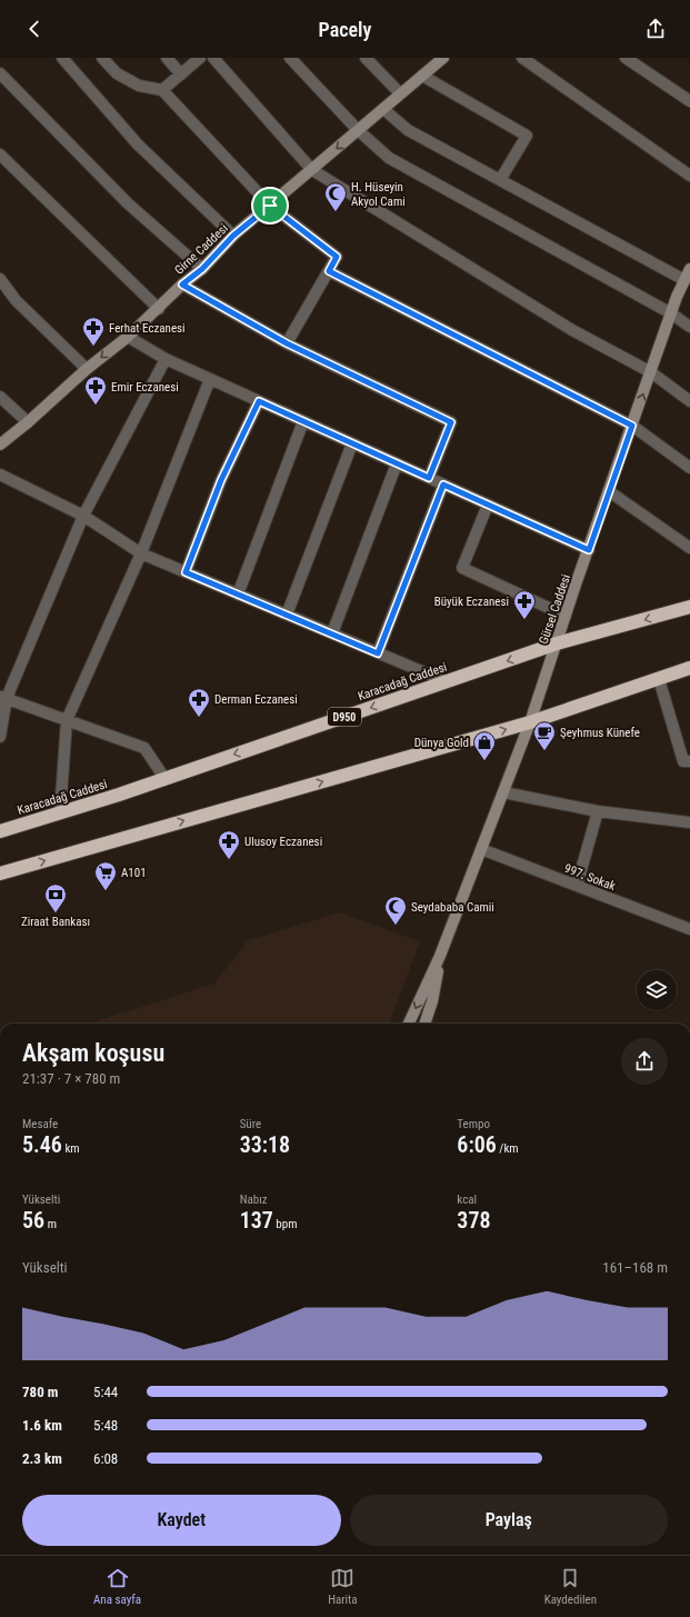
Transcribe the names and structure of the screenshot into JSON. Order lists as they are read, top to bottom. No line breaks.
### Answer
{"streets":{"highway":["Karacadağ Caddesi","D950"],"main road":["Girne Caddesi","Gürsel Caddesi"],"street":["997. Sokak"]},"crossings":[["Gürsel Caddesi","Karacadağ Caddesi"],["Gürsel Caddesi","997. Sokak"]],"places":{"mosque":["H. Hüseyin Akyol Cami","Seydababa Camii"],"pharmacy":["Ferhat Eczanesi","Emir Eczanesi","Büyük Eczanesi","Derman Eczanesi","Ulusoy Eczanesi"],"cafe":["Şeyhmus Künefe"],"shop":["Dünya Gold"],"supermarket":["A101"],"bank":["Ziraat Bankası"]},"page":{"header":"Pacely","heading":["Akşam koşusu","21:37 · 7 × 780 m"],"stats":[["Mesafe","5.46 km"],["Süre","33:18"],["Tempo","6:06 /km"],["Yükselti","56 m"],["Nabız","137 bpm"],["kcal","378"]],"chart":["Yükselti","161–168 m"],"list":[{"name":"780 m","note":"5:44"},{"name":"1.6 km","note":"5:48"},{"name":"2.3 km","note":"6:08"}],"buttons":["Kaydet","Paylaş"],"tabs":["Ana sayfa","Harita","Kaydedilen"]}}
